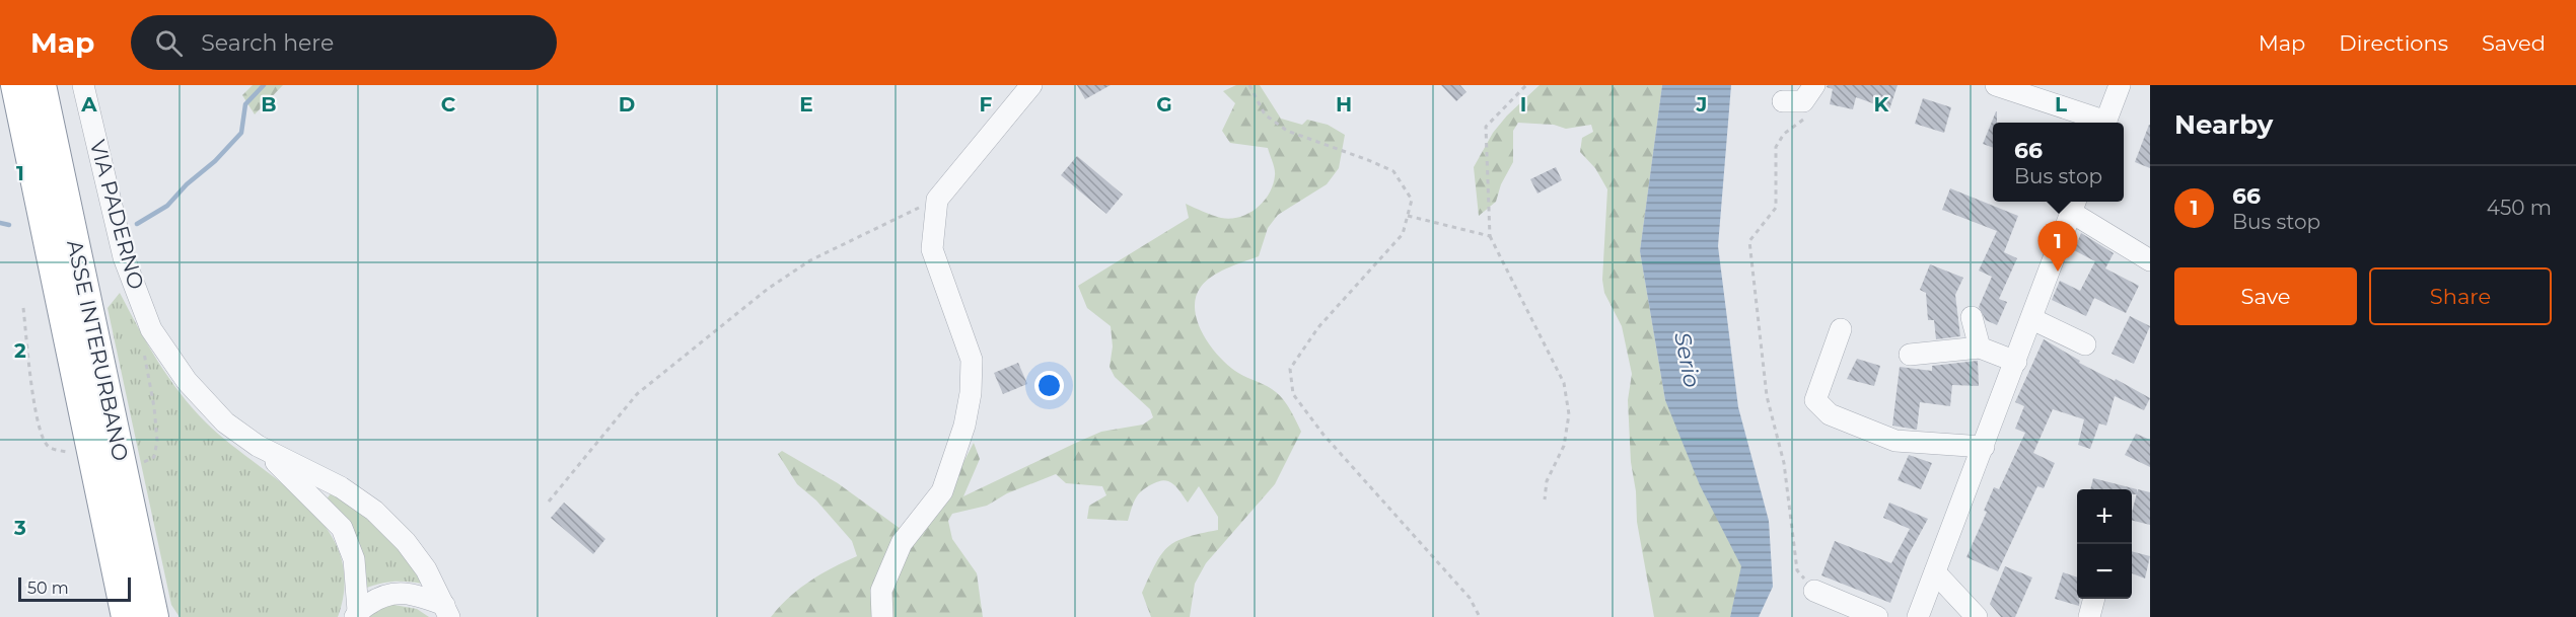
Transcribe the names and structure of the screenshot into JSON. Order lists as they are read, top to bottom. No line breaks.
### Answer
{"streets":{"highway":["ASSE INTERURBANO"],"street":["VIA PADERNO"]},"water":["Serio"],"scale_bar":"50 m","page":{"header":"Map","search":"Search here","nav":["Map","Directions","Saved"],"heading":"Nearby","popup":["66","Bus stop"],"list":[{"mark":"1","name":"66","note":"Bus stop","value":"450 m"}],"pins":"1","buttons":["Save","Share"],"map_buttons":["+","−"],"scale":"50 m"},"grid":{"columns":["A","B","C","D","E","F","G","H","I","J","K","L"],"rows":["1","2","3"]}}
